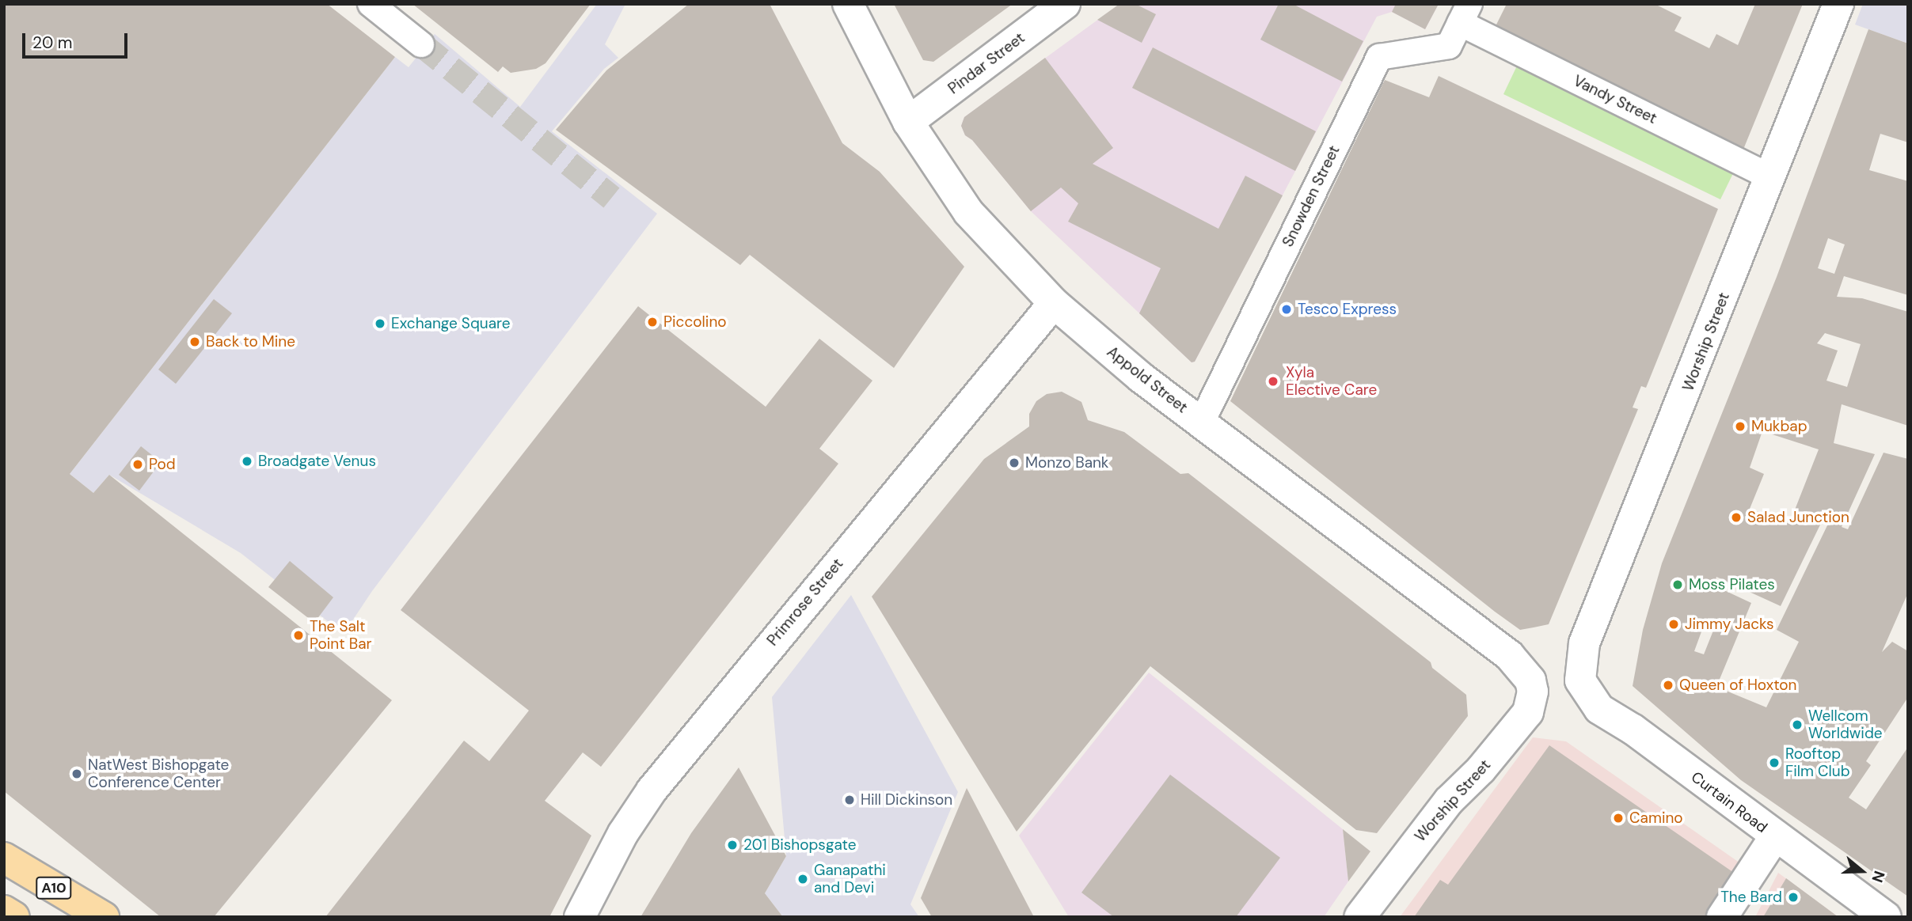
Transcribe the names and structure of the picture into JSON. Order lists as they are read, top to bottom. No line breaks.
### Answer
{"streets":{"main road":["A10"],"street":["Pindar Street","Vandy Street","Snowden Street","Worship Street","Appold Street","Primrose Street","Curtain Road"]},"crossings":[["Pindar Street","Appold Street"],["Vandy Street","Snowden Street"],["Vandy Street","Worship Street"],["Snowden Street","Appold Street"],["Worship Street","Appold Street"],["Worship Street","Curtain Road"],["Appold Street","Primrose Street"]],"places":["Tesco Express","Piccolino","Exchange Square","Back to Mine","Xyla Elective Care","Mukbap","Broadgate Venus","Monzo Bank","Pod","Salad Junction","Moss Pilates","Jimmy Jacks","The Salt Point Bar","Queen of Hoxton","Wellcom Worldwide","Rooftop Film Club","NatWest Bishopgate Conference Center","Hill Dickinson","Camino","201 Bishopsgate","Ganapathi and Devi","The Bard"],"scale_bar":"20 m","north":"right"}
